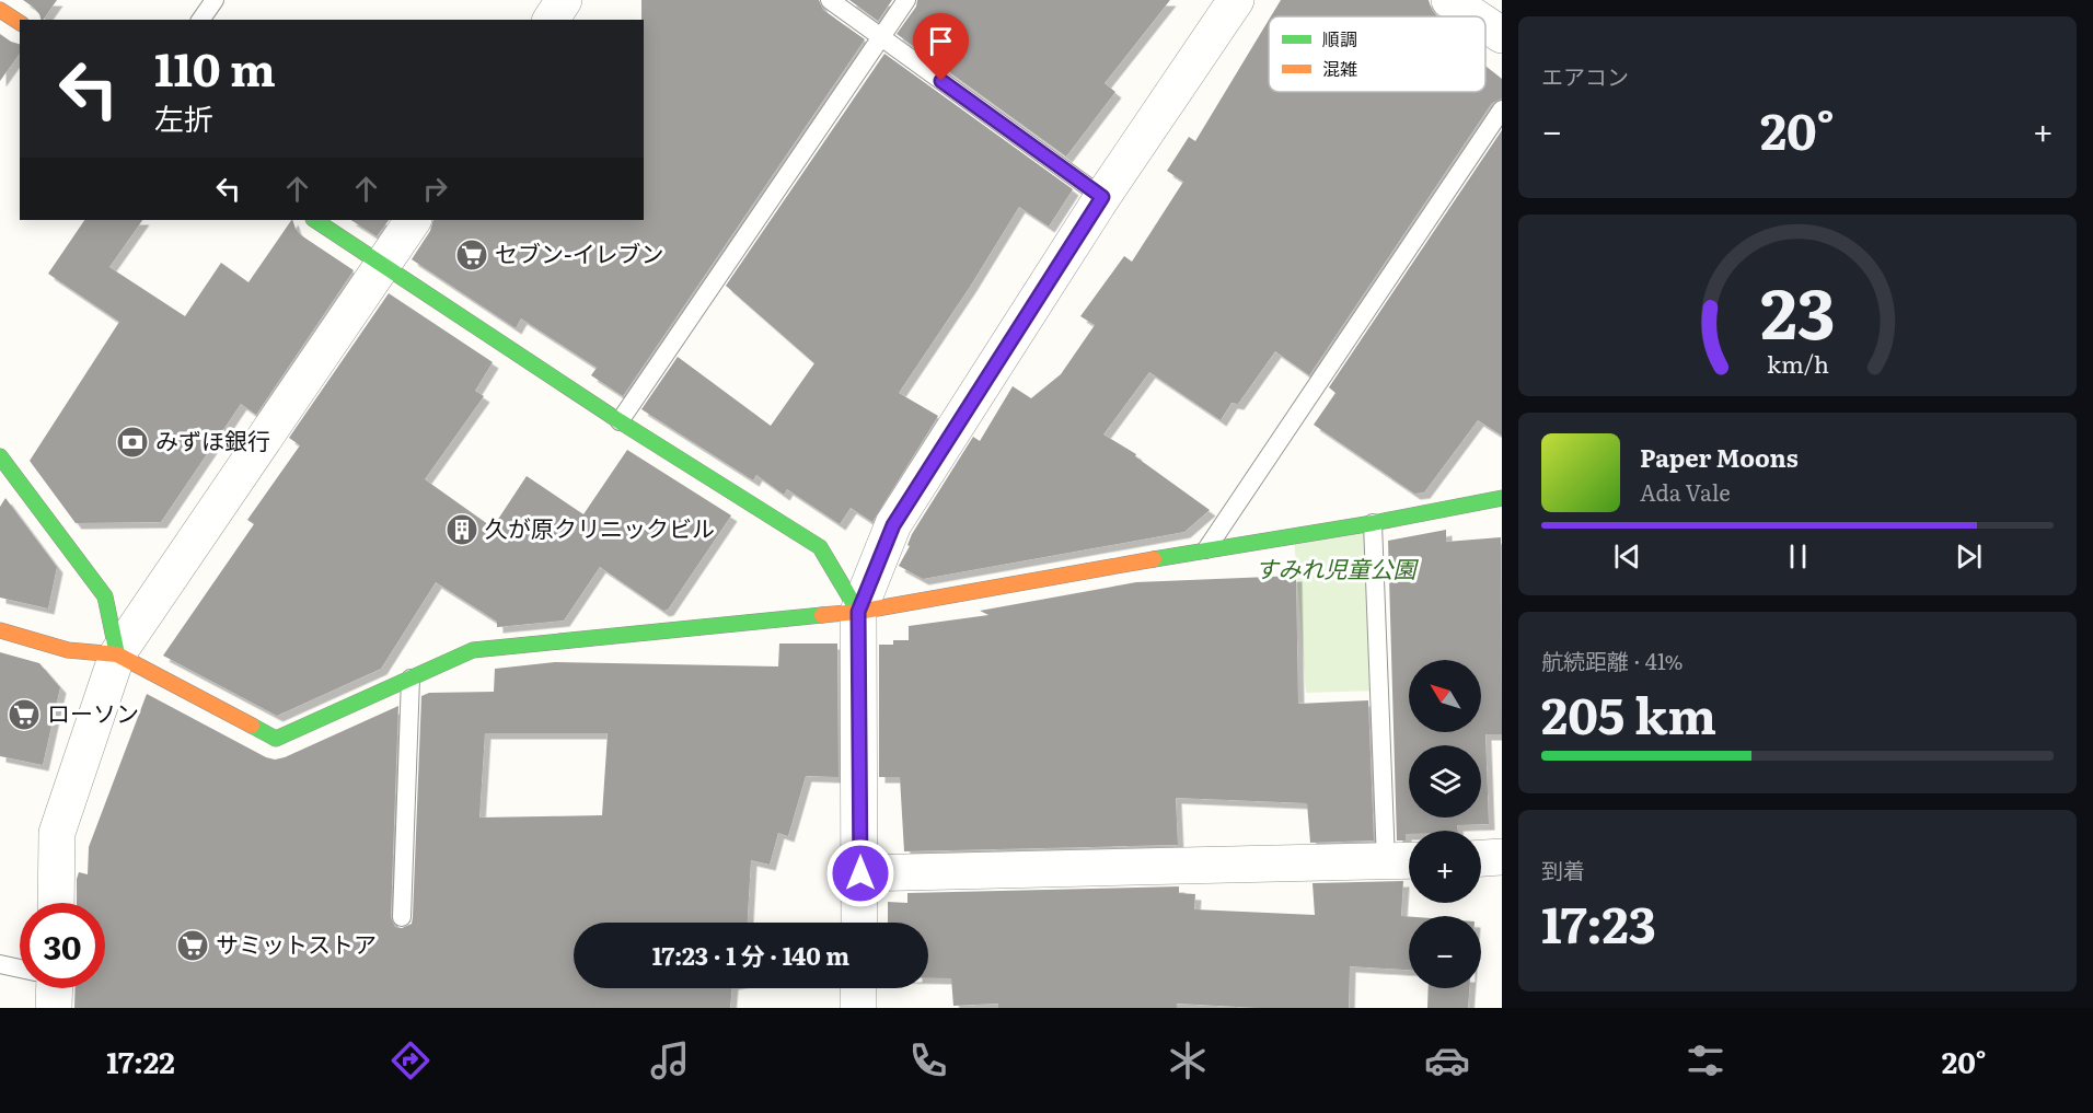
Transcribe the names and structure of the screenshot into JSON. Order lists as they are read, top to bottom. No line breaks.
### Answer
{"parks":["すみれ児童公園"],"places":{"supermarket":["セブン-イレブン","ローソン","サミットストア"],"bank":["みずほ銀行"],"building":["久が原クリニックビル"]},"legend":["順調","混雑"],"north":"top left","page":{"tile":["エアコン",["航続距離 · 41%","205 km"],["到着","17:23"]],"turn":["110 m","左折"],"heat":["−","20°","+"],"song":["Paper Moons","Ada Vale"],"map_buttons":["+","−"],"limit":"30","trip":"17:23 · 1 分 · 140 m","tabs":["17:22","20°"],"gauge":["23","km/h"]}}
